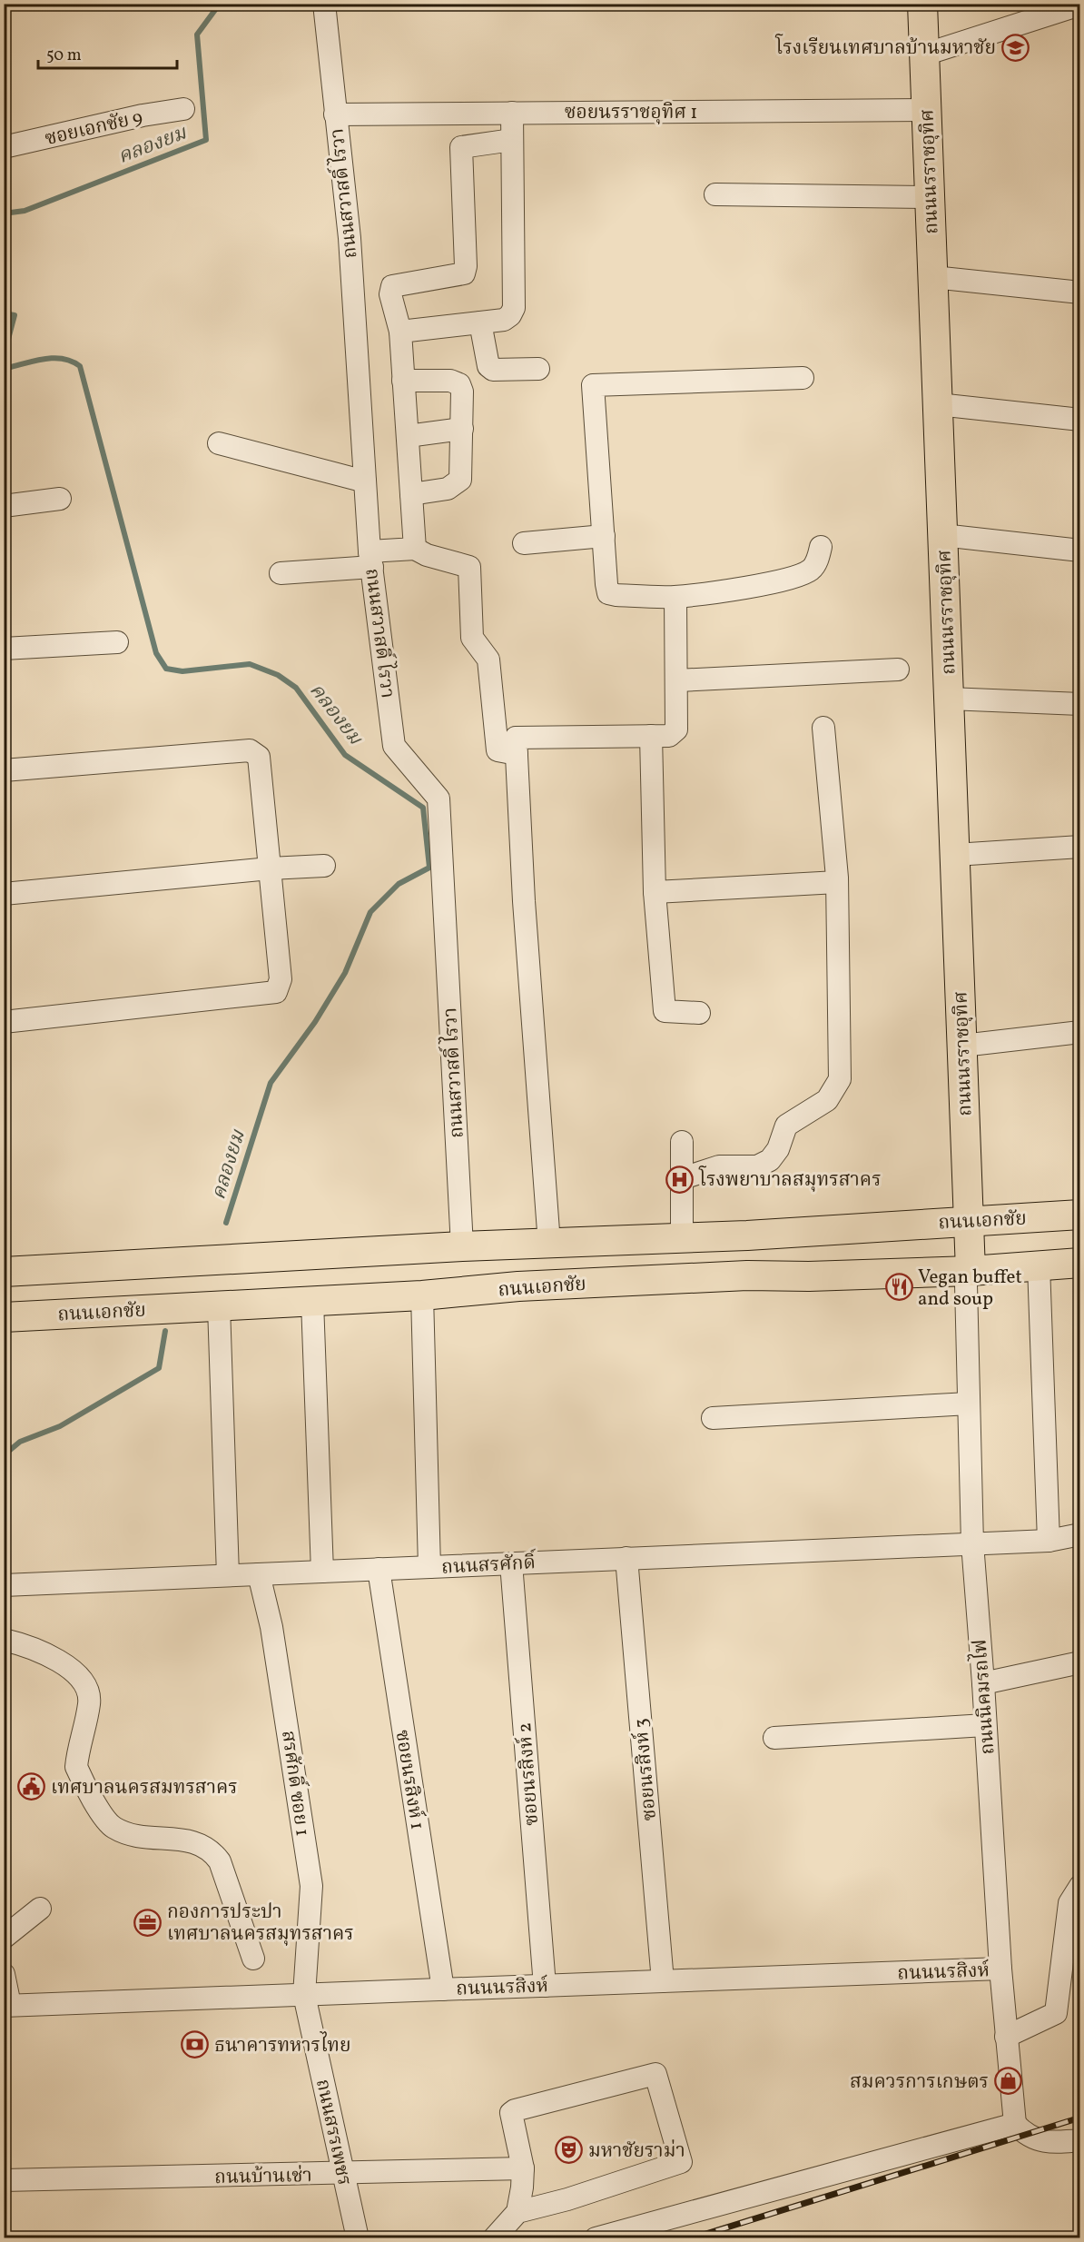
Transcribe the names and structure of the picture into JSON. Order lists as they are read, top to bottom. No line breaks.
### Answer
{"streets":{"main road":["ถนนนรราชอุทิศ","ถนนเอกชัย"],"street":["ซอยนรราชอุทิศ 1","ซอยเอกชัย 9","ถนนสวาสดิ์ ไรวา","ถนนสรศักดิ์","ถนนนิคมรถไฟ","ซอยนรสิงห์ 3","ซอยนรสิงห์ 2","ซอยนรสิงห์ 1","สรศักดิ์ ซอย 1","ถนนนรสิงห์","ถนนสรรเพชร","ถนนบ้านเช่า"]},"crossings":[["ซอยนรราชอุทิศ 1","ถนนนรราชอุทิศ"],["ซอยนรราชอุทิศ 1","ถนนสวาสดิ์ ไรวา"],["ถนนนรราชอุทิศ","ถนนเอกชัย"],["ถนนนรราชอุทิศ","ถนนนิคมรถไฟ"],["ถนนสวาสดิ์ ไรวา","ถนนเอกชัย"],["ถนนเอกชัย","ถนนนิคมรถไฟ"],["ถนนสรศักดิ์","ถนนนิคมรถไฟ"],["ถนนสรศักดิ์","ซอยนรสิงห์ 3"],["ถนนสรศักดิ์","ซอยนรสิงห์ 2"],["ถนนสรศักดิ์","ซอยนรสิงห์ 1"],["ถนนสรศักดิ์","สรศักดิ์ ซอย 1"],["ถนนนิคมรถไฟ","ถนนนรสิงห์"],["ซอยนรสิงห์ 3","ถนนนรสิงห์"],["ซอยนรสิงห์ 2","ถนนนรสิงห์"],["ซอยนรสิงห์ 1","ถนนนรสิงห์"],["สรศักดิ์ ซอย 1","ถนนนรสิงห์"],["สรศักดิ์ ซอย 1","ถนนสรรเพชร"],["ถนนนรสิงห์","ถนนสรรเพชร"],["ถนนสรรเพชร","ถนนบ้านเช่า"]],"water":["คลองยม"],"places":{"school or university":["โรงเรียนเทศบาลบ้านมหาชัย"],"hospital":["โรงพยาบาลสมุทรสาคร"],"restaurant":["Vegan buffet and soup"],"public building":["เทศบาลนครสมทรสาคร"],"office":["กองการประปา เทศบาลนครสมุทรสาคร"],"bank":["ธนาคารทหารไทย"],"shop":["สมควรการเกษตร"],"theatre":["มหาชัยราม่า"]},"scale_bar":"50 m"}
